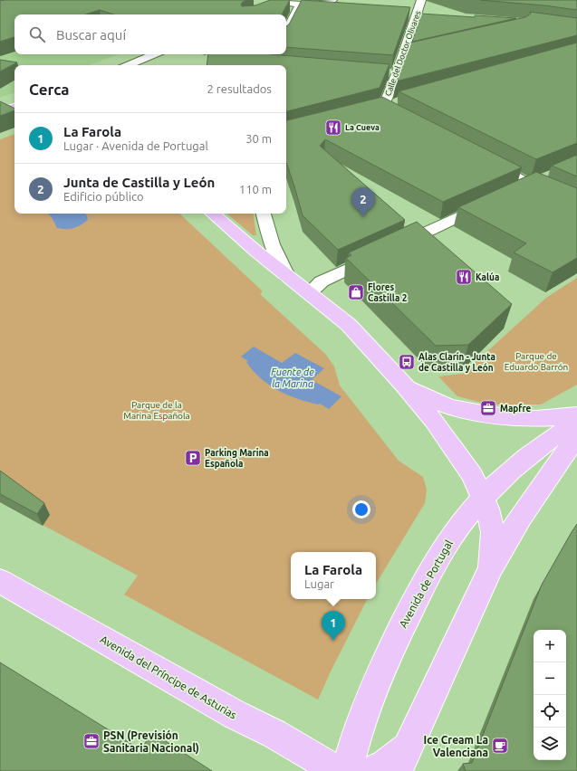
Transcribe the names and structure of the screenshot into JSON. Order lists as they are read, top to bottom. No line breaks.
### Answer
{"streets":{"main road":["Avenida de Portugal","Avenida del Príncipe de Asturias"],"street":["Calle del Doctor Olivares"]},"water":["Fuente de la Marina"],"parks":["Parque de Eduardo Barrón","Parque de la Marina Española"],"places":{"restaurant":["La Cueva","Kalúa"],"shop":["Flores Castilla 2"],"bus stop":["Alas Clarín - Junta de Castilla y León"],"office":["Mapfre","PSN (Previsión Sanitaria Nacional)"],"parking":["Parking Marina Española"],"cafe":["Ice Cream La Valenciana"]},"page":{"search":"Buscar aquí","heading":["Cerca","2 resultados"],"list":[{"mark":"1","name":"La Farola","note":"Lugar · Avenida de Portugal","value":"30 m"},{"mark":"2","name":"Junta de Castilla y León","note":"Edificio público","value":"110 m"}],"pins":["2","1"],"popup":["La Farola","Lugar"],"map_buttons":["+","−"]}}
